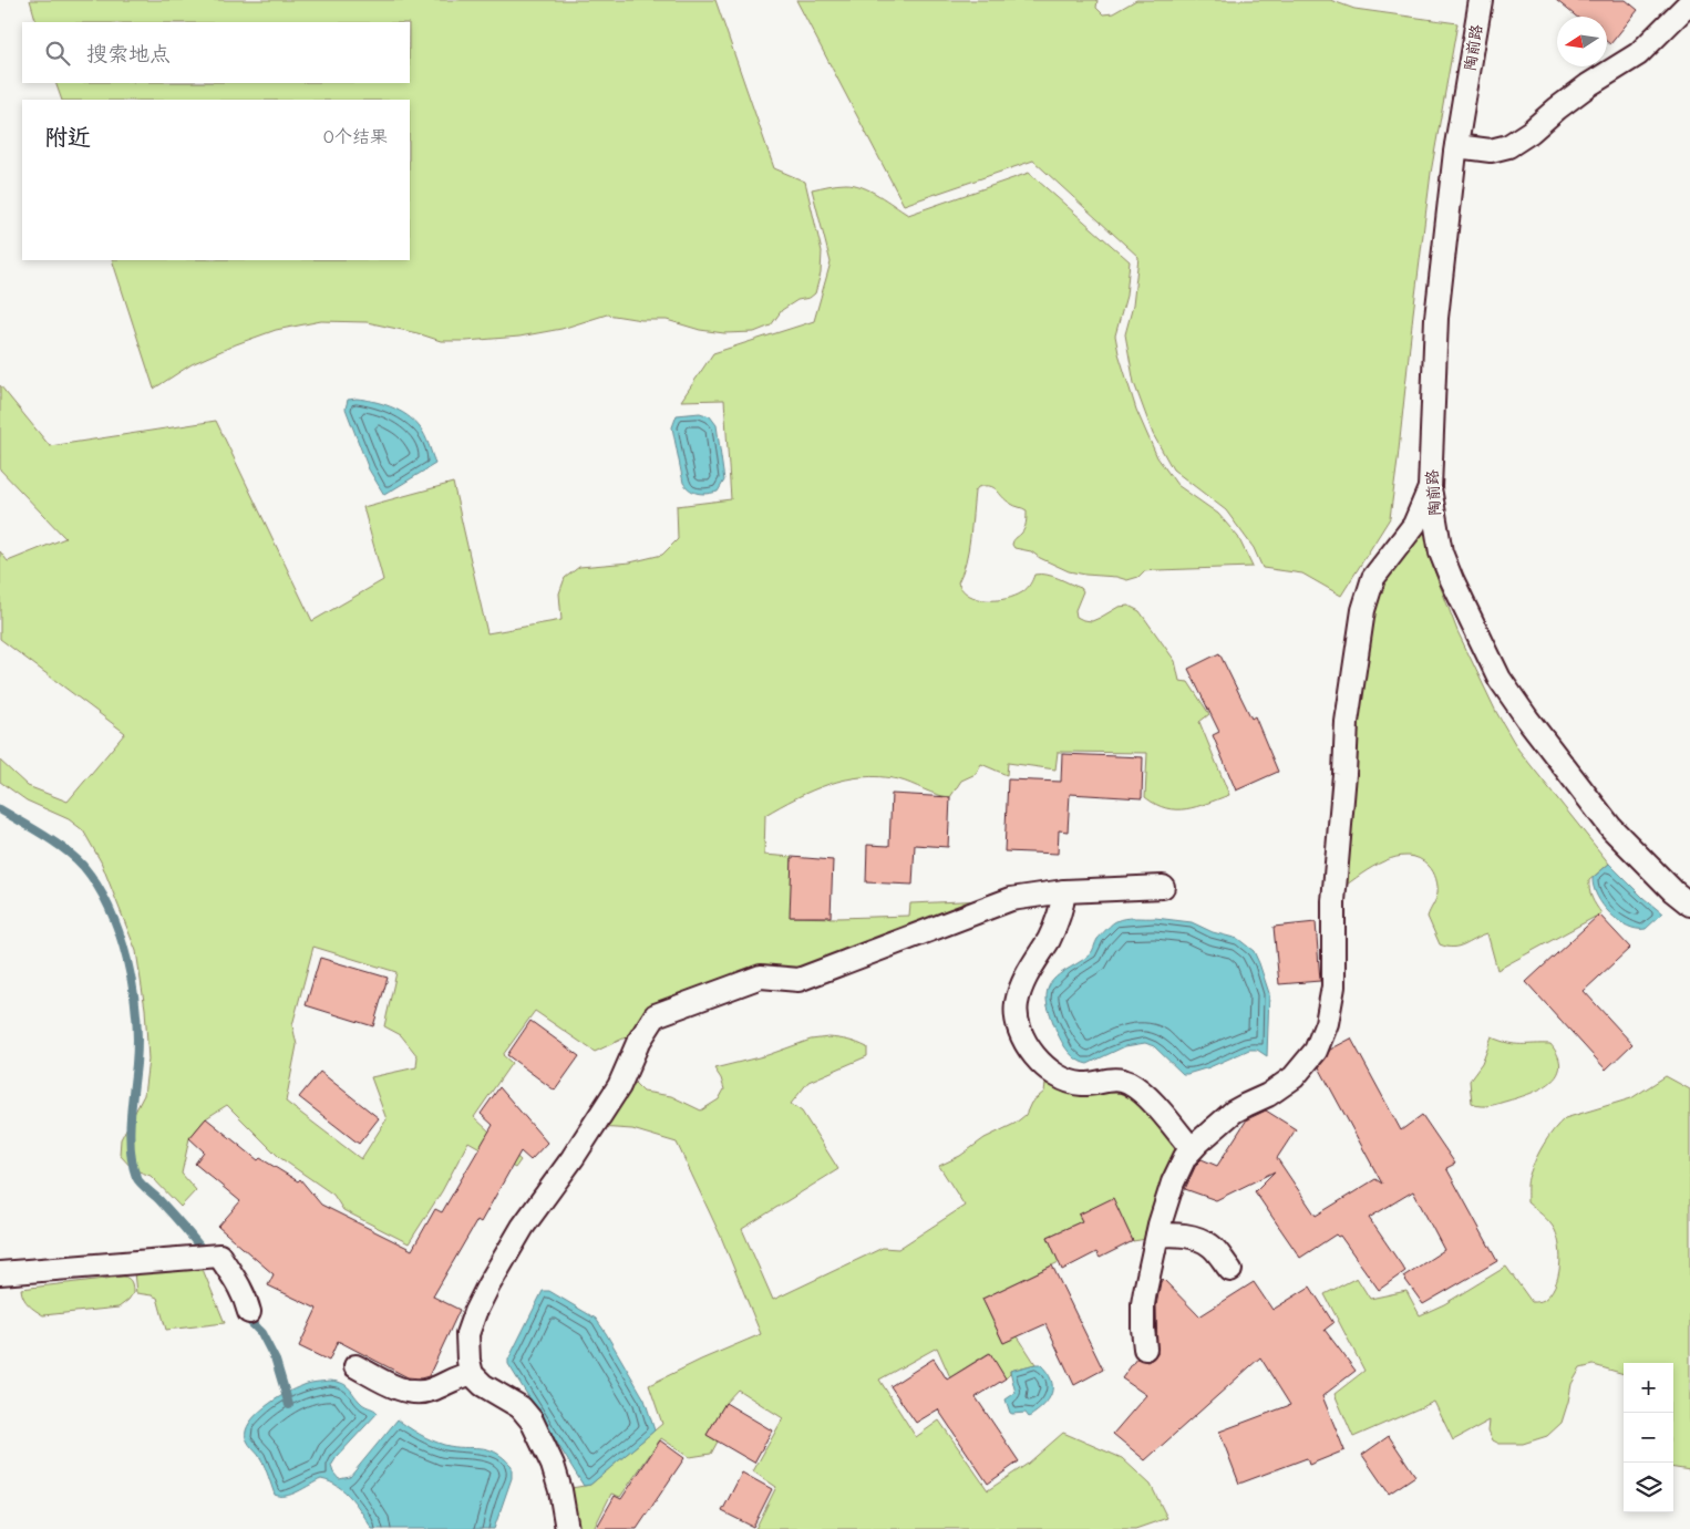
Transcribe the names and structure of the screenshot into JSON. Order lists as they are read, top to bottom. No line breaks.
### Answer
{"streets":{"street":["陶前路"]},"north":"left","page":{"search":"搜索地点","heading":["附近","0个结果"],"map_buttons":["+","−"]}}
